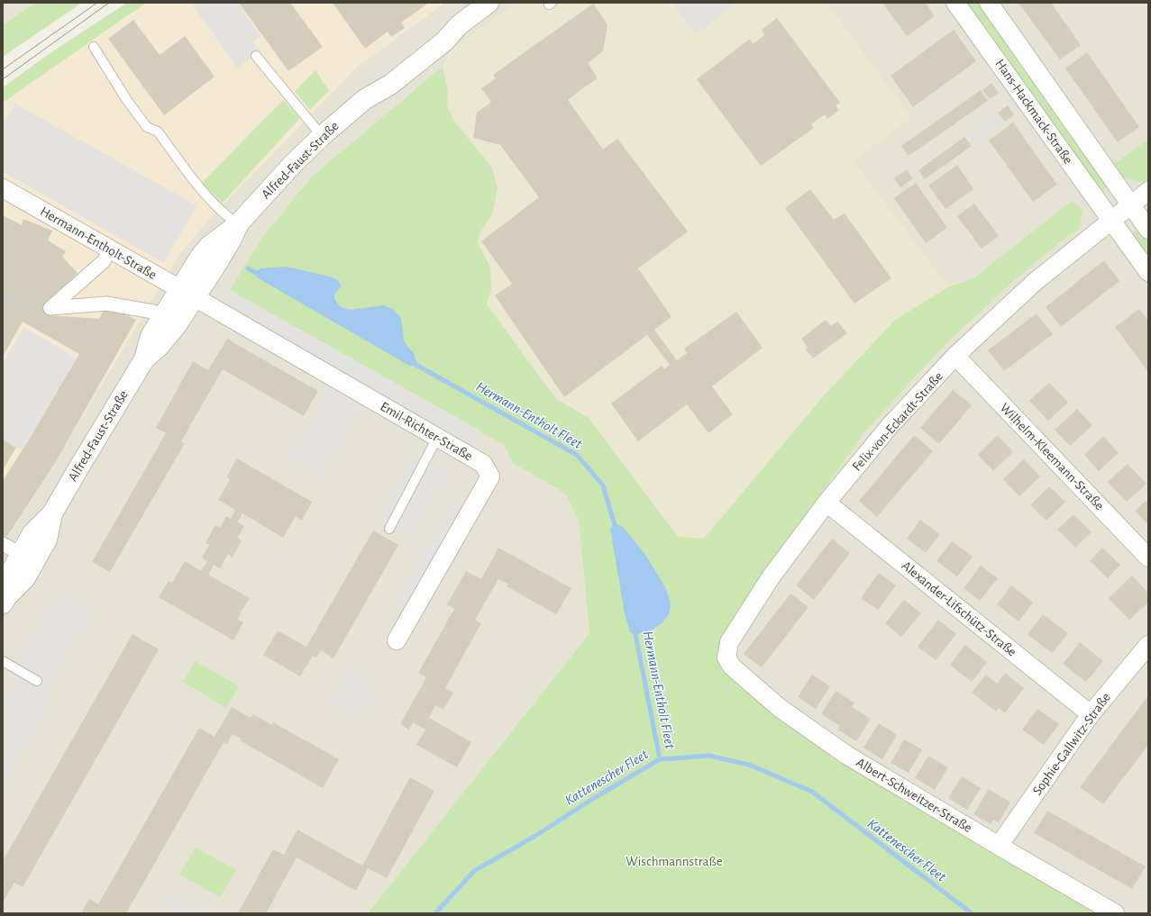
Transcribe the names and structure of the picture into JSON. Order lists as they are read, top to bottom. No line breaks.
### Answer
{"streets":{"street":["Hans-Hackmack-Straße","Alfred-Faust-Straße","Hermann-Entholt-Straße","Felix-von-Eckardt-Straße","Emil-Richter-Straße","Wilhelm-Kleemann-Straße","Alexander-Lifschütz-Straße","Sophie-Gallwitz-Straße","Albert-Schweitzer-Straße"]},"crossings":[["Hans-Hackmack-Straße","Felix-von-Eckardt-Straße"],["Alfred-Faust-Straße","Hermann-Entholt-Straße"],["Alfred-Faust-Straße","Emil-Richter-Straße"],["Hermann-Entholt-Straße","Emil-Richter-Straße"],["Felix-von-Eckardt-Straße","Wilhelm-Kleemann-Straße"],["Felix-von-Eckardt-Straße","Alexander-Lifschütz-Straße"],["Felix-von-Eckardt-Straße","Albert-Schweitzer-Straße"],["Alexander-Lifschütz-Straße","Sophie-Gallwitz-Straße"],["Sophie-Gallwitz-Straße","Albert-Schweitzer-Straße"]],"water":["Hermann-Entholt Fleet","Kattenescher Fleet"],"parks":["Wischmannstraße"]}
